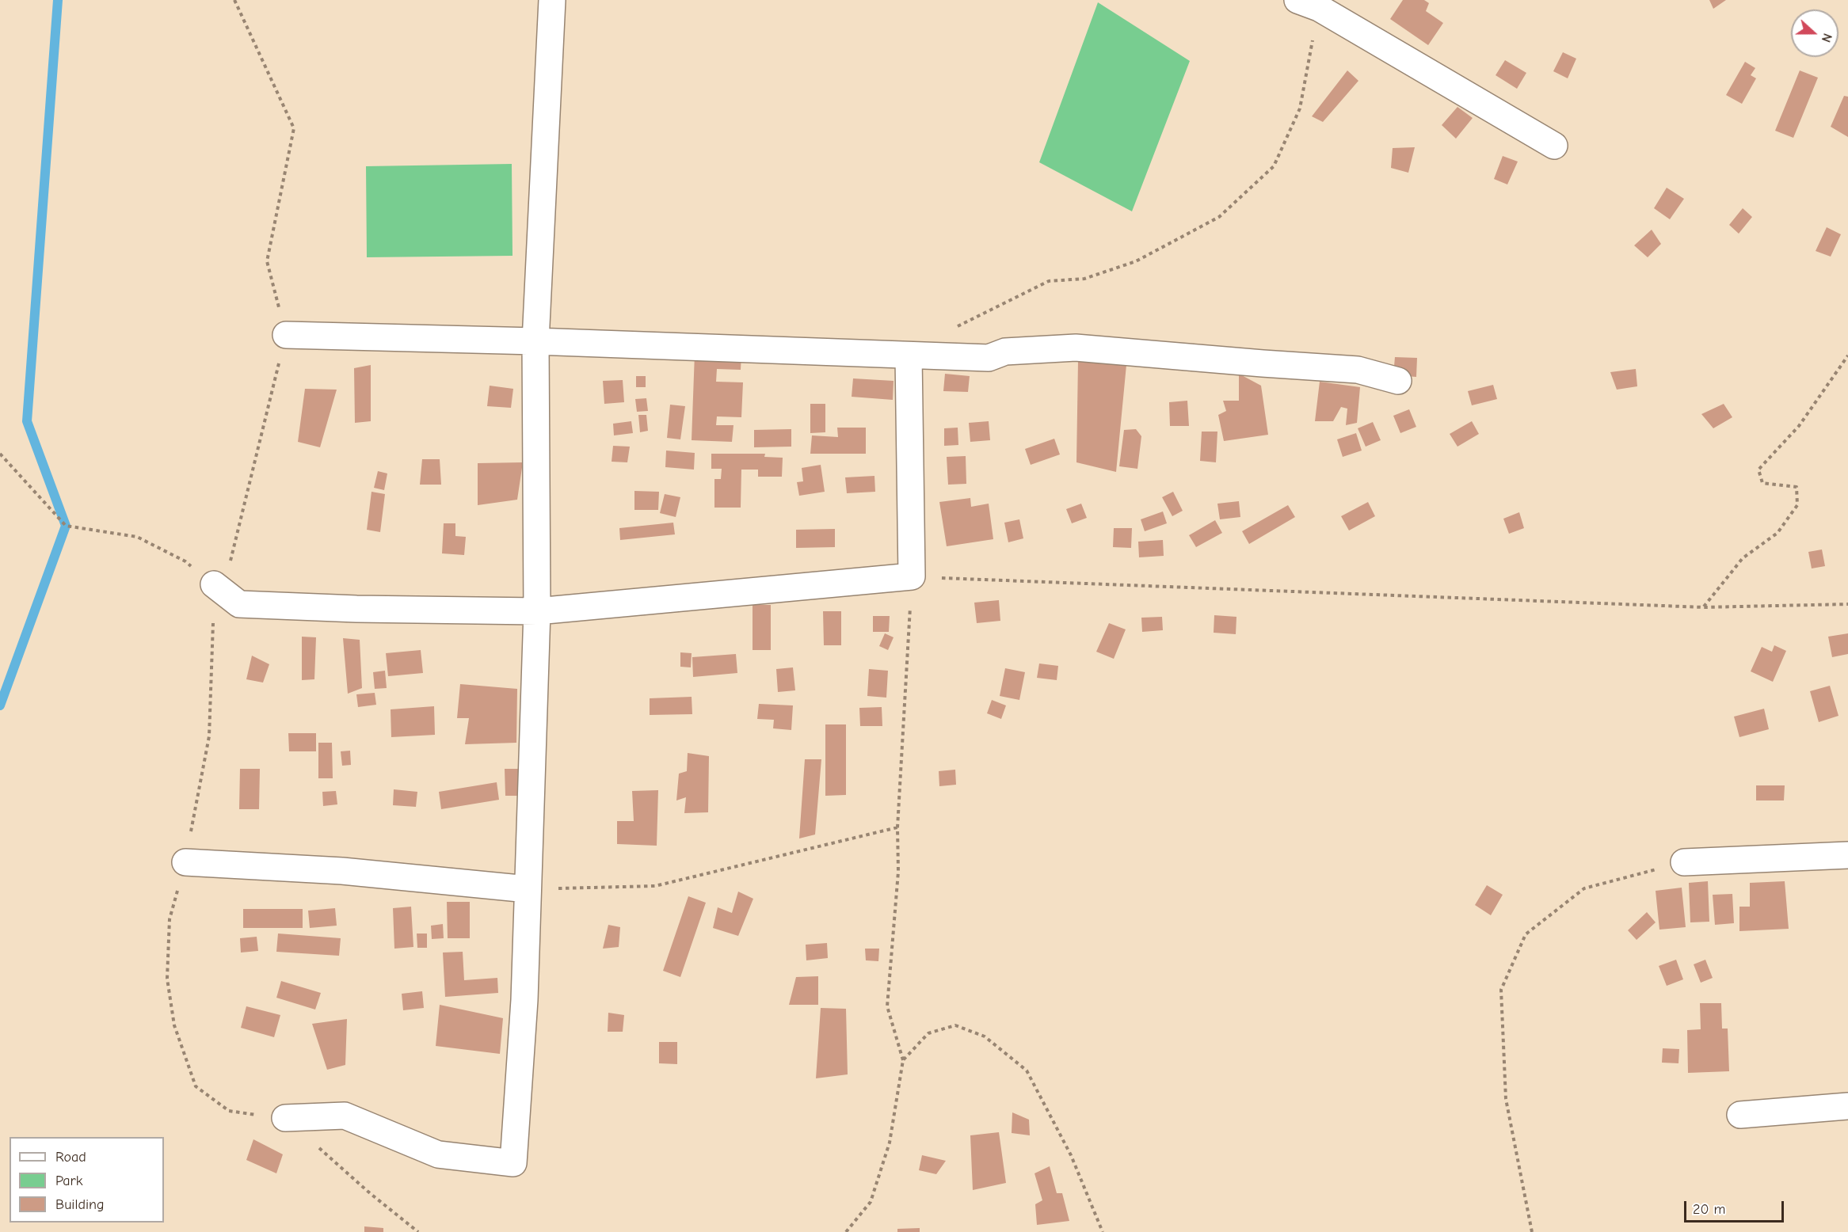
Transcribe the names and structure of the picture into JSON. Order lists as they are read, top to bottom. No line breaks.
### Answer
{"legend":["Road","Park","Building"],"scale_bar":"20 m","north":"right"}
